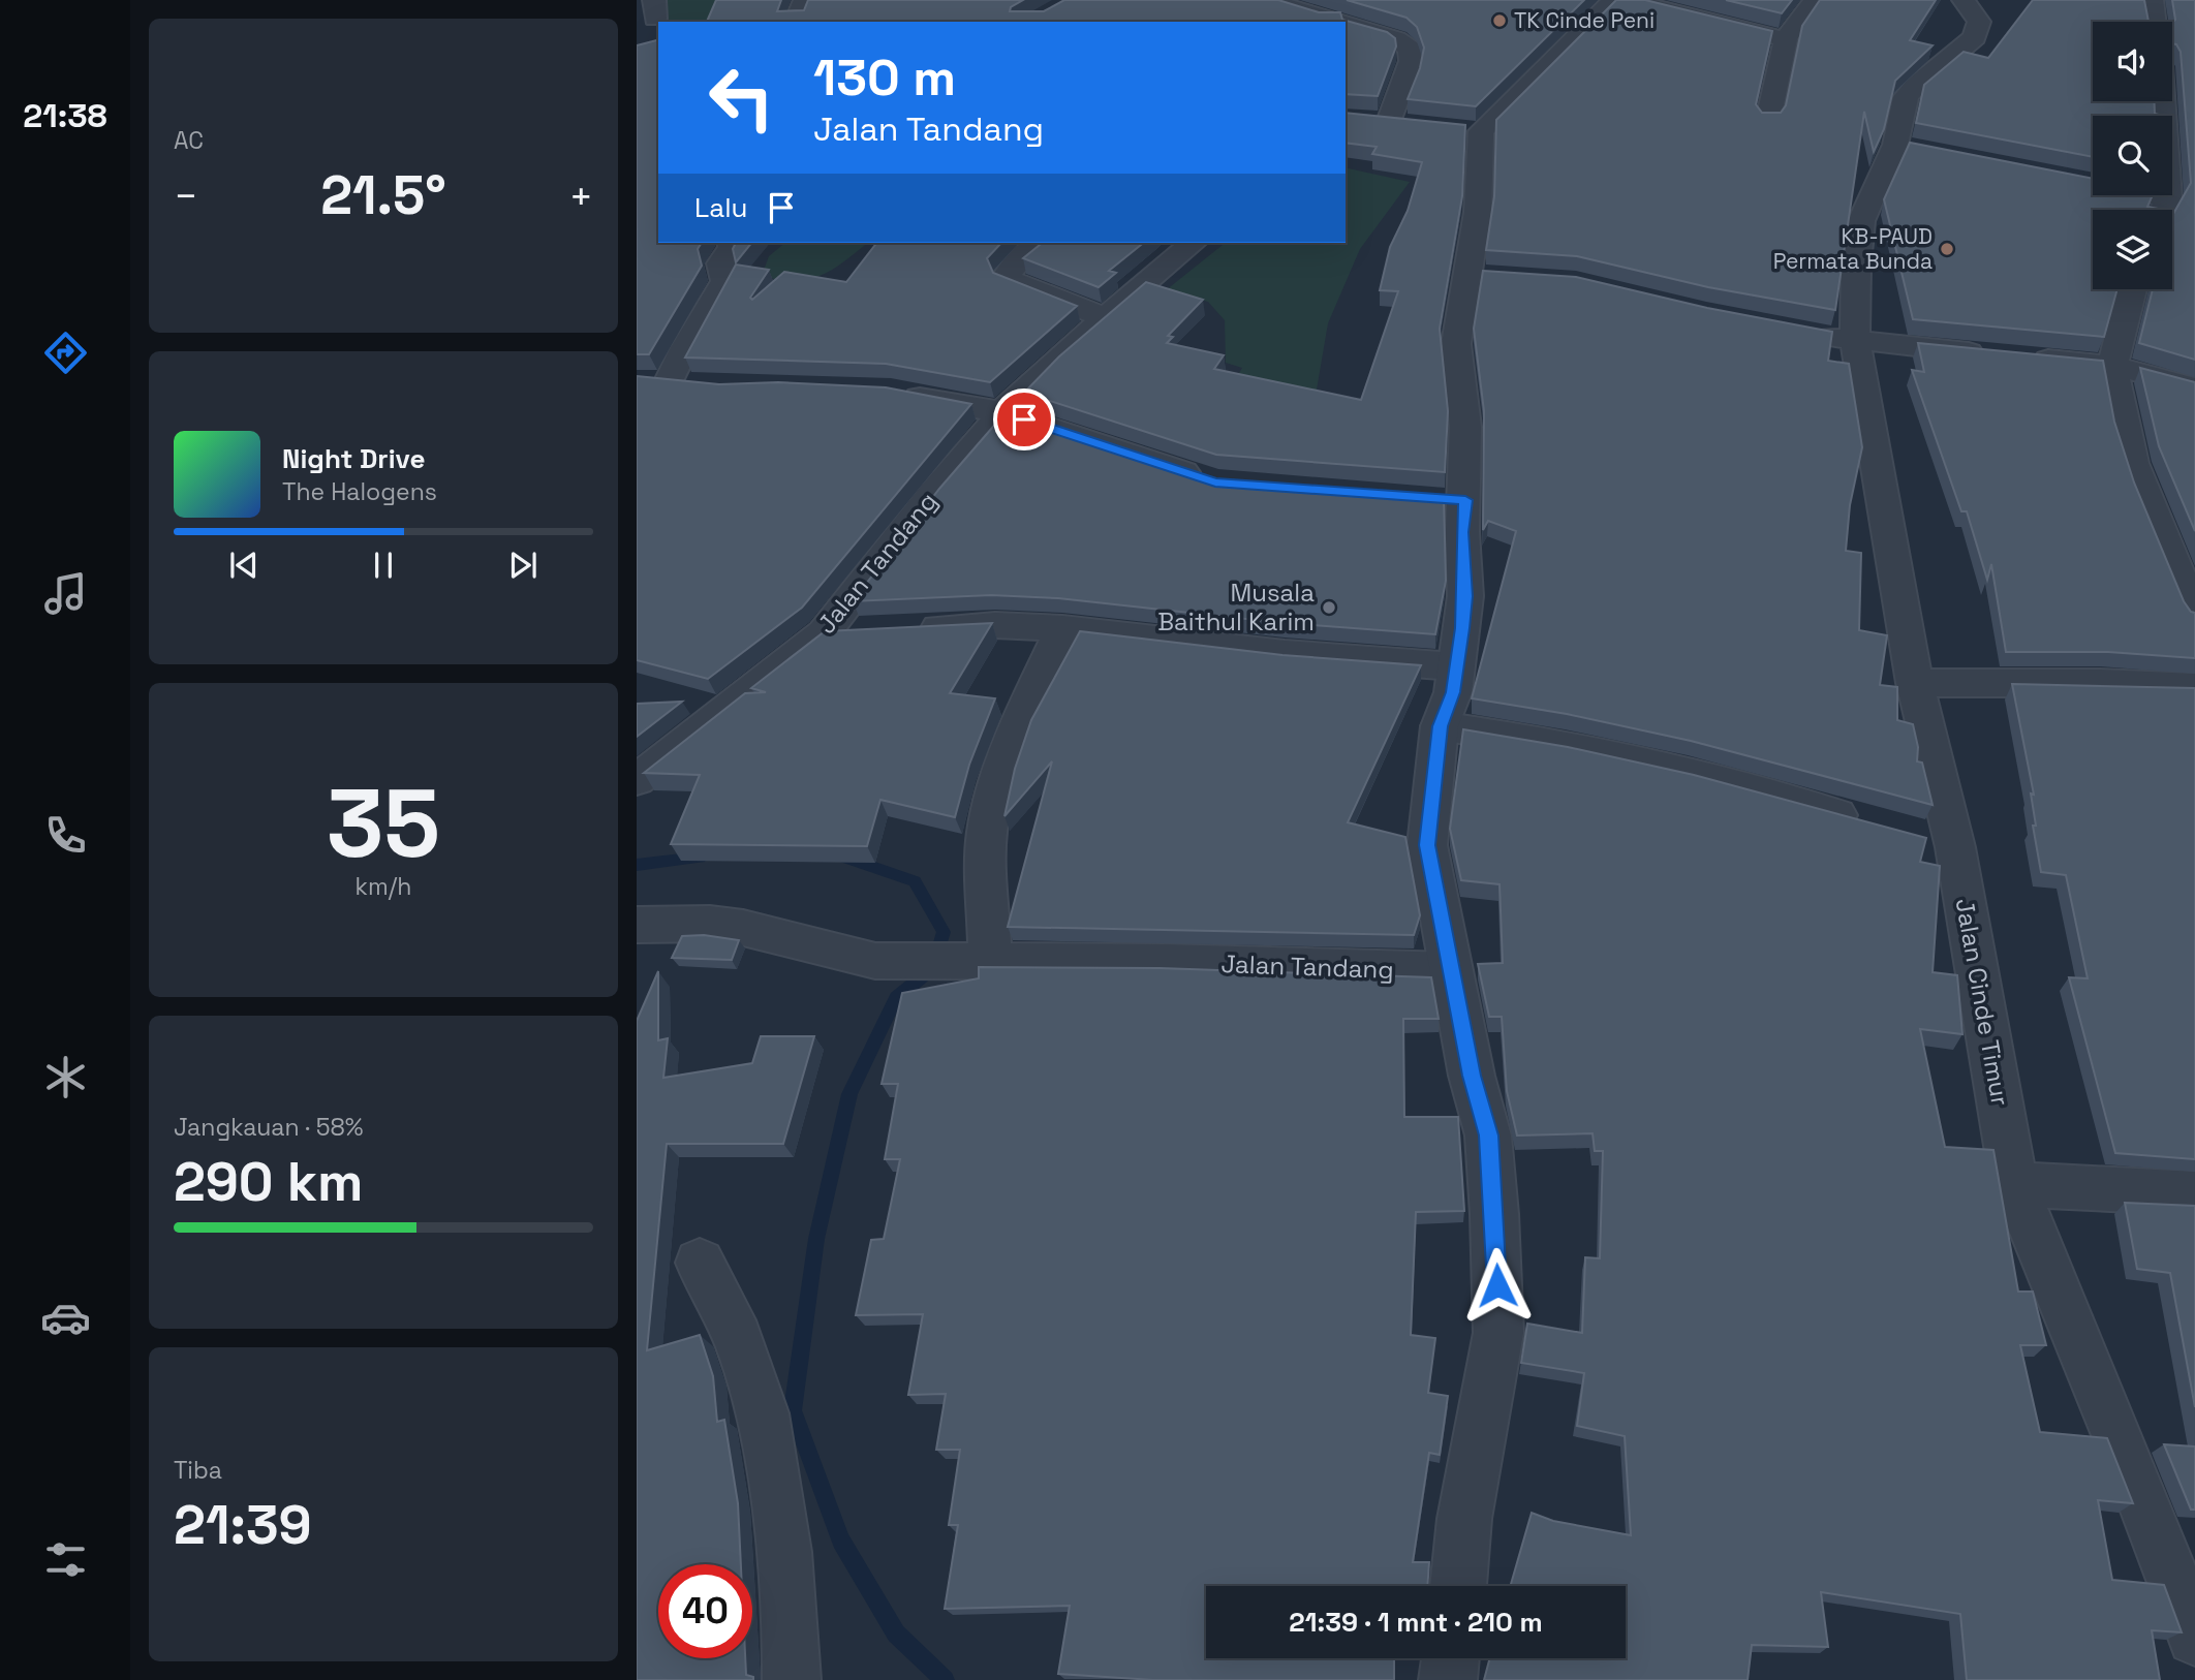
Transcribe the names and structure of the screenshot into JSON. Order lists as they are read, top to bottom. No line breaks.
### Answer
{"streets":{"street":["Jalan Tandang","Jalan Cinde Timur"]},"places":["TK Cinde Peni","KB-PAUD Permata Bunda","Musala Baithul Karim"],"page":{"tabs":"21:38","tile":["AC",["35","km/h"],["Jangkauan · 58%","290 km"],["Tiba","21:39"]],"turn":["130 m","Jalan Tandang"],"heat":["−","21.5°","+"],"then":"Lalu","song":["Night Drive","The Halogens"],"limit":"40","trip":"21:39 · 1 mnt · 210 m"}}
